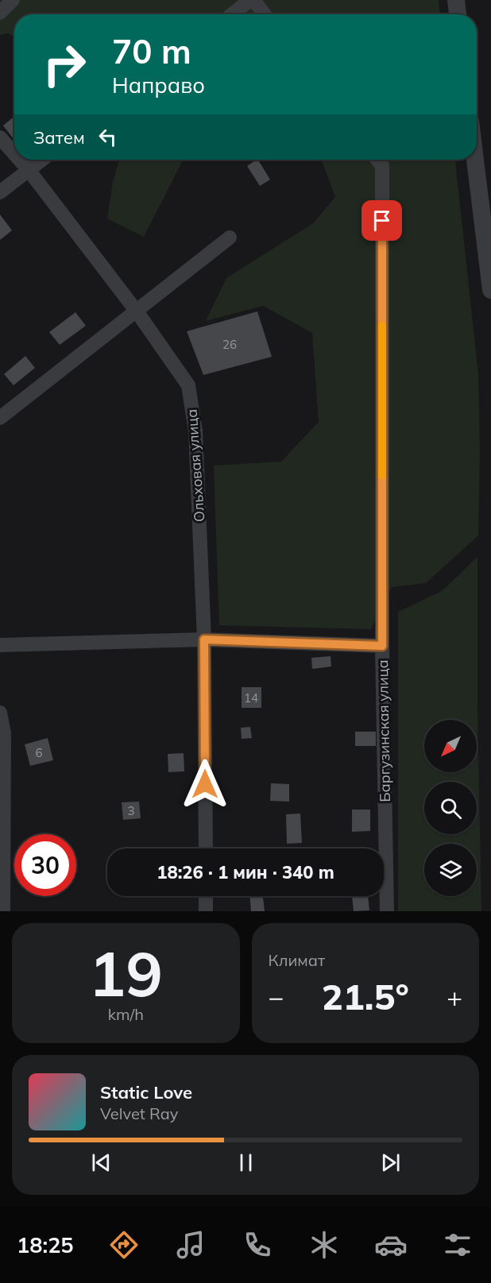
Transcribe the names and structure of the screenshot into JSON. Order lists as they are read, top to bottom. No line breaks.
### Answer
{"streets":{"street":["Ольховая улица","Баргузинская улица"]},"house_numbers":["26","14","6","3"],"north":"bottom left","page":{"turn":["70 m","Направо"],"then":"Затем","limit":"30","trip":"18:26 · 1 мин · 340 m","tile":[["19","km/h"],"Климат"],"heat":["−","21.5°","+"],"song":["Static Love","Velvet Ray"],"tabs":"18:25"}}
